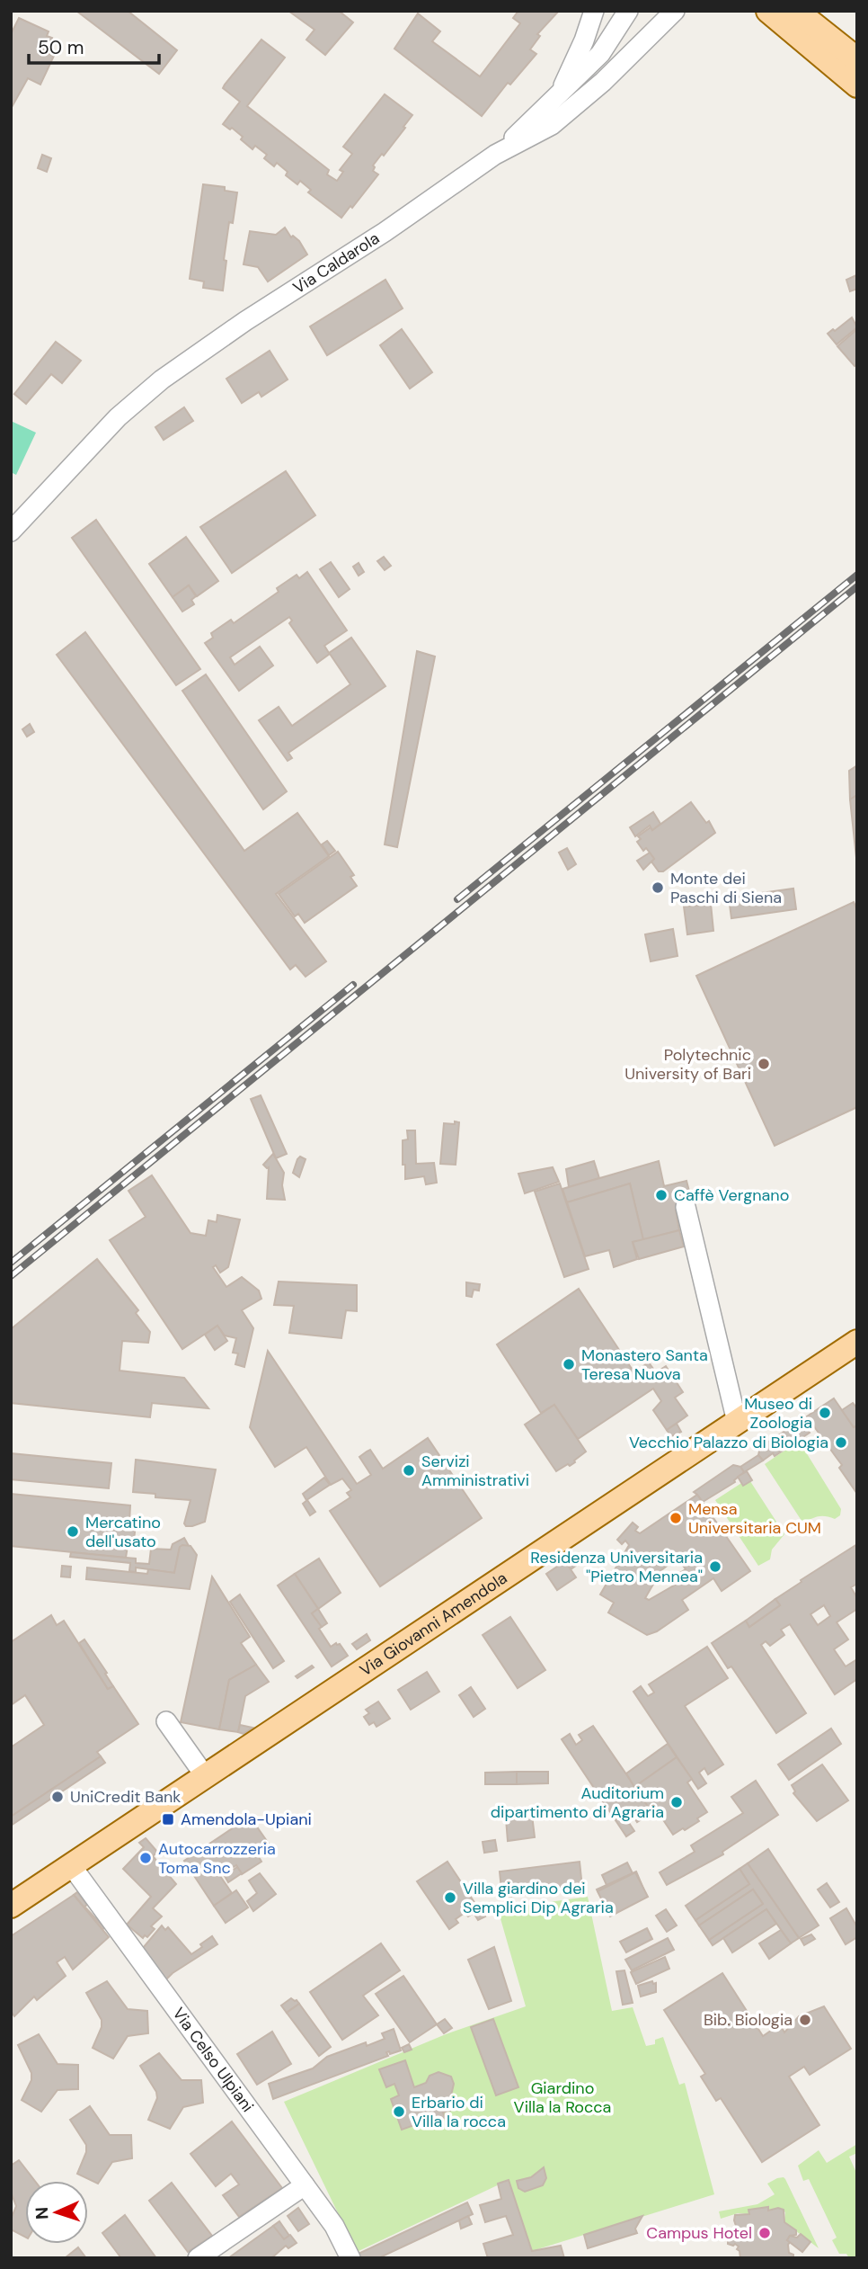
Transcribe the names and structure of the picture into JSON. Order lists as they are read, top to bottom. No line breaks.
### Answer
{"streets":{"main road":["Via Giovanni Amendola"],"street":["Via Caldarola","Via Celso Ulpiani"]},"crossings":[["Via Giovanni Amendola","Via Celso Ulpiani"]],"parks":["Giardino Villa la Rocca"],"places":{"other":["Monte dei Paschi di Siena","Polytechnic University of Bari","Caffè Vergnano","Monastero Santa Teresa Nuova","Museo di Zoologia","Vecchio Palazzo di Biologia","Servizi Amministrativi","Mensa Universitaria CUM","Mercatino dell'usato","Residenza Universitaria \"Pietro Mennea\"","UniCredit Bank","Auditorium dipartimento di Agraria","Autocarrozzeria Toma Snc","Villa giardino dei Semplici Dip Agraria","Bib. Biologia","Erbario di Villa la rocca","Campus Hotel"],"transit":["Amendola-Upiani"]},"scale_bar":"50 m","north":"left"}
